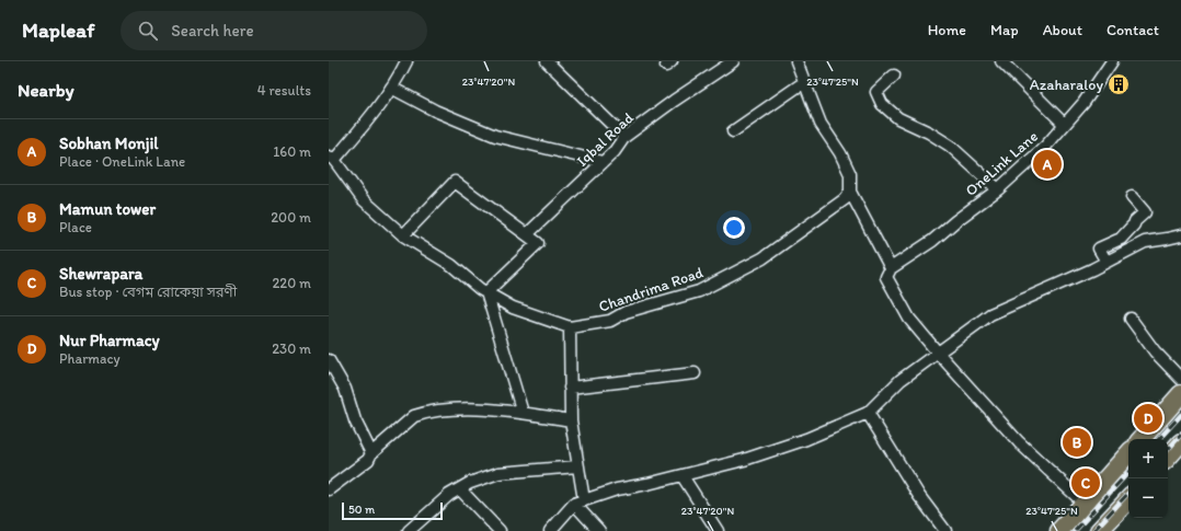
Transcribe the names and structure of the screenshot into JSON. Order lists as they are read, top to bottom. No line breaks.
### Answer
{"streets":{"street":["Iqbal Road","OneLink Lane","Chandrima Road"]},"places":{"building":["Azaharaloy"]},"scale_bar":"50 m","page":{"header":"Mapleaf","search":"Search here","nav":["Home","Map","About","Contact"],"heading":["Nearby","4 results"],"list":[{"mark":"A","name":"Sobhan Monjil","note":"Place · OneLink Lane","value":"160 m"},{"mark":"B","name":"Mamun tower","note":"Place","value":"200 m"},{"mark":"C","name":"Shewrapara","note":"Bus stop · বেগম রোকেয়া সরণী","value":"220 m"},{"mark":"D","name":"Nur Pharmacy","note":"Pharmacy","value":"230 m"}],"pins":["A","D","B","C"],"map_buttons":["+","−"],"scale":"50 m"},"coordinates":["23°47'20\"N","23°47'25\"N"]}
